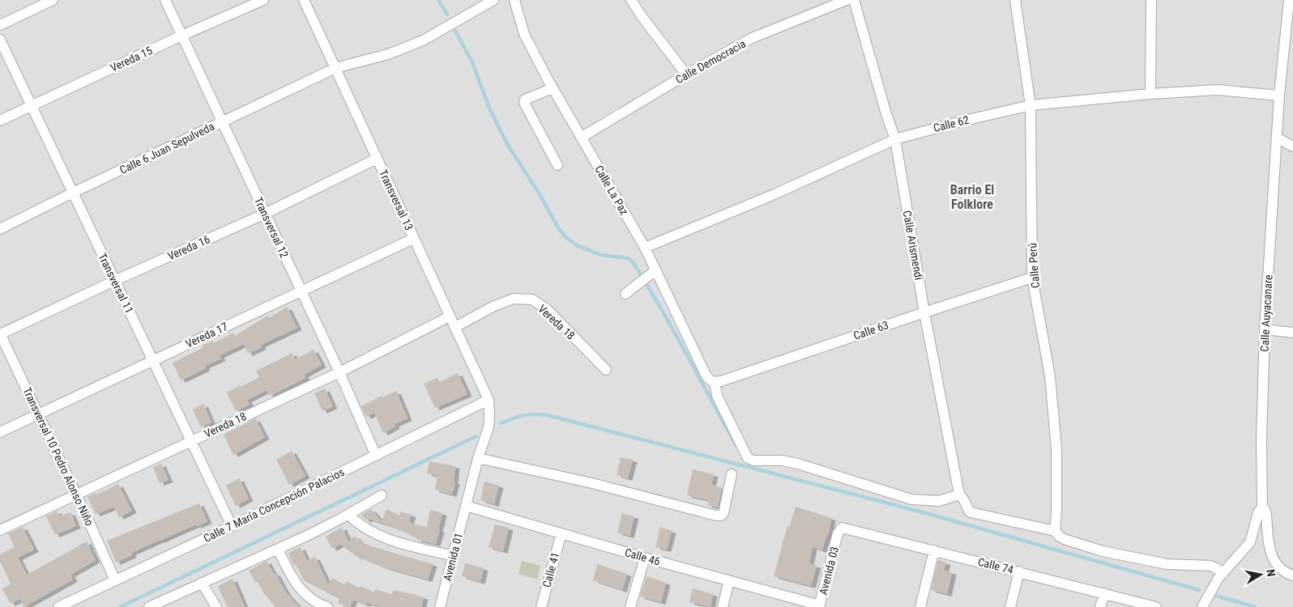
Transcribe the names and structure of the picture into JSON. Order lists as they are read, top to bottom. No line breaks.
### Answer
{"streets":{"street":["Vereda 15","Calle Democracia","Calle 62","Calle 6 Juan Sepulveda","Calle La Paz","Transversal 13","Transversal 12","Calle Arismendi","Vereda 16","Calle Perú","Transversal 11","Calle Auyacanare","Vereda 18","Calle 63","Vereda 17","Transversal 10 Pedro Alonso Niño","Calle 7 María Concepción Palacios","Avenida 01","Calle 46","Calle 74","Calle 41","Avenida 03"]},"crossings":[["Vereda 15","Transversal 12"],["Vereda 15","Transversal 11"],["Calle Democracia","Calle La Paz"],["Calle 62","Calle La Paz"],["Calle 62","Calle Arismendi"],["Calle 62","Calle Perú"],["Calle 62","Calle Auyacanare"],["Calle 6 Juan Sepulveda","Transversal 13"],["Calle 6 Juan Sepulveda","Transversal 12"],["Calle 6 Juan Sepulveda","Transversal 11"],["Calle La Paz","Calle Arismendi"],["Calle La Paz","Calle 63"],["Transversal 13","Vereda 16"],["Transversal 13","Vereda 18"],["Transversal 13","Vereda 17"],["Transversal 13","Calle 7 María Concepción Palacios"],["Transversal 13","Avenida 01"],["Transversal 12","Vereda 16"],["Transversal 12","Vereda 18"],["Transversal 12","Vereda 17"],["Transversal 12","Calle 7 María Concepción Palacios"],["Calle Arismendi","Calle 63"],["Vereda 16","Transversal 11"],["Vereda 16","Transversal 10 Pedro Alonso Niño"],["Calle Perú","Calle 63"],["Transversal 11","Vereda 18"],["Transversal 11","Vereda 17"],["Transversal 11","Calle 7 María Concepción Palacios"],["Vereda 18","Transversal 10 Pedro Alonso Niño"],["Vereda 17","Transversal 10 Pedro Alonso Niño"],["Transversal 10 Pedro Alonso Niño","Calle 7 María Concepción Palacios"],["Calle 7 María Concepción Palacios","Avenida 01"],["Avenida 01","Calle 46"],["Calle 46","Calle 41"],["Calle 46","Avenida 03"],["Calle 74","Avenida 03"]],"districts":["Barrio El Folklore"],"north":"right"}
